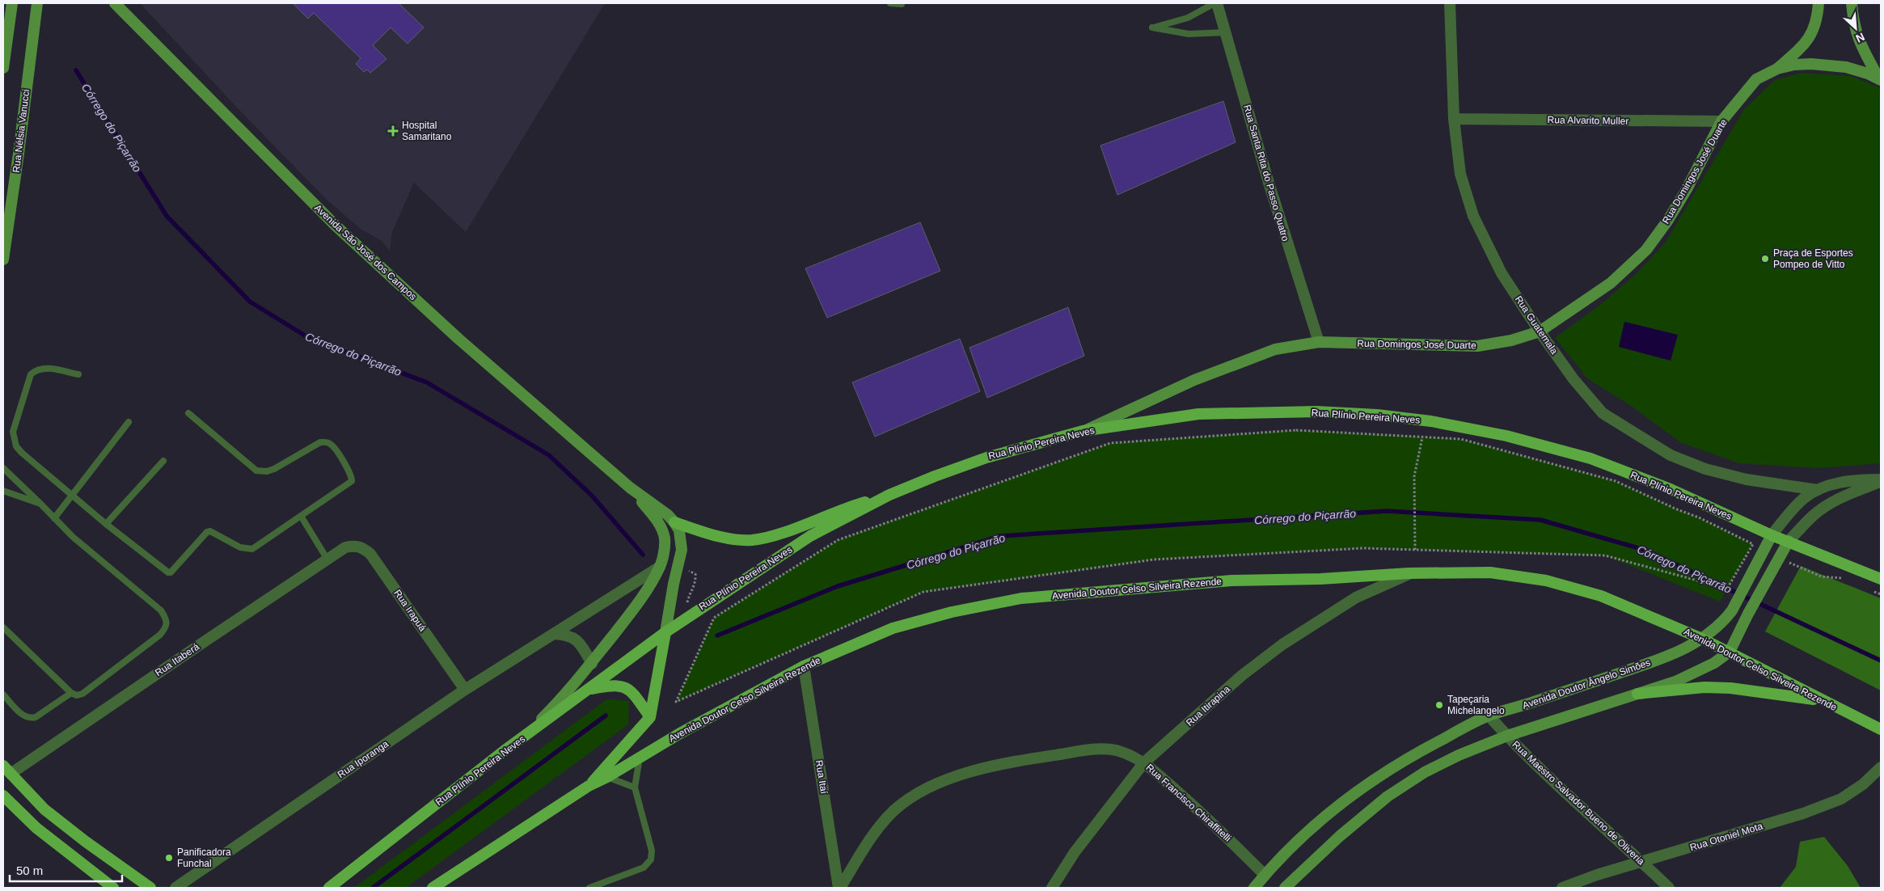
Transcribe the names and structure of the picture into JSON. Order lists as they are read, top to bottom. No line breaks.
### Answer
{"streets":{"main road":["Rua Nélsia Vanucci","Rua Domingos José Duarte","Avenida São José dos Campos","Rua Plínio Pereira Neves","Avenida Doutor Celso Silveira Rezende","Avenida Doutor Ângelo Simões"],"street":["Rua Alvarito Muller","Rua Santa Rita do Passo Quatro","Rua Guatemala","Rua Irapuá","Rua Itaberá","Rua Itirapina","Rua Iporanga","Rua Itaí","Rua Francisco Chiraffitelli","Rua Maestro Salvador Bueno de Oliveria","Rua Otoniel Mota"]},"crossings":[["Rua Alvarito Muller","Rua Domingos José Duarte"],["Rua Alvarito Muller","Rua Guatemala"],["Rua Domingos José Duarte","Rua Santa Rita do Passo Quatro"],["Rua Domingos José Duarte","Rua Guatemala"],["Rua Domingos José Duarte","Rua Plínio Pereira Neves"],["Avenida São José dos Campos","Rua Plínio Pereira Neves"],["Avenida São José dos Campos","Rua Iporanga"],["Rua Plínio Pereira Neves","Avenida Doutor Ângelo Simões"],["Avenida Doutor Celso Silveira Rezende","Avenida Doutor Ângelo Simões"],["Avenida Doutor Celso Silveira Rezende","Rua Itirapina"],["Avenida Doutor Celso Silveira Rezende","Rua Itaí"],["Rua Irapuá","Rua Itaberá"],["Rua Irapuá","Rua Iporanga"],["Avenida Doutor Ângelo Simões","Rua Francisco Chiraffitelli"],["Avenida Doutor Ângelo Simões","Rua Maestro Salvador Bueno de Oliveria"],["Rua Itirapina","Rua Francisco Chiraffitelli"],["Rua Itaí","Rua Francisco Chiraffitelli"],["Rua Maestro Salvador Bueno de Oliveria","Rua Otoniel Mota"]],"water":["Córrego do Piçarrão"],"places":{"health":["Hospital Samaritano"],"other":["Praça de Esportes Pompeo de Vitto","Tapeçaria Michelangelo","Panificadora Funchal"]},"scale_bar":"50 m","north":"bottom right"}
